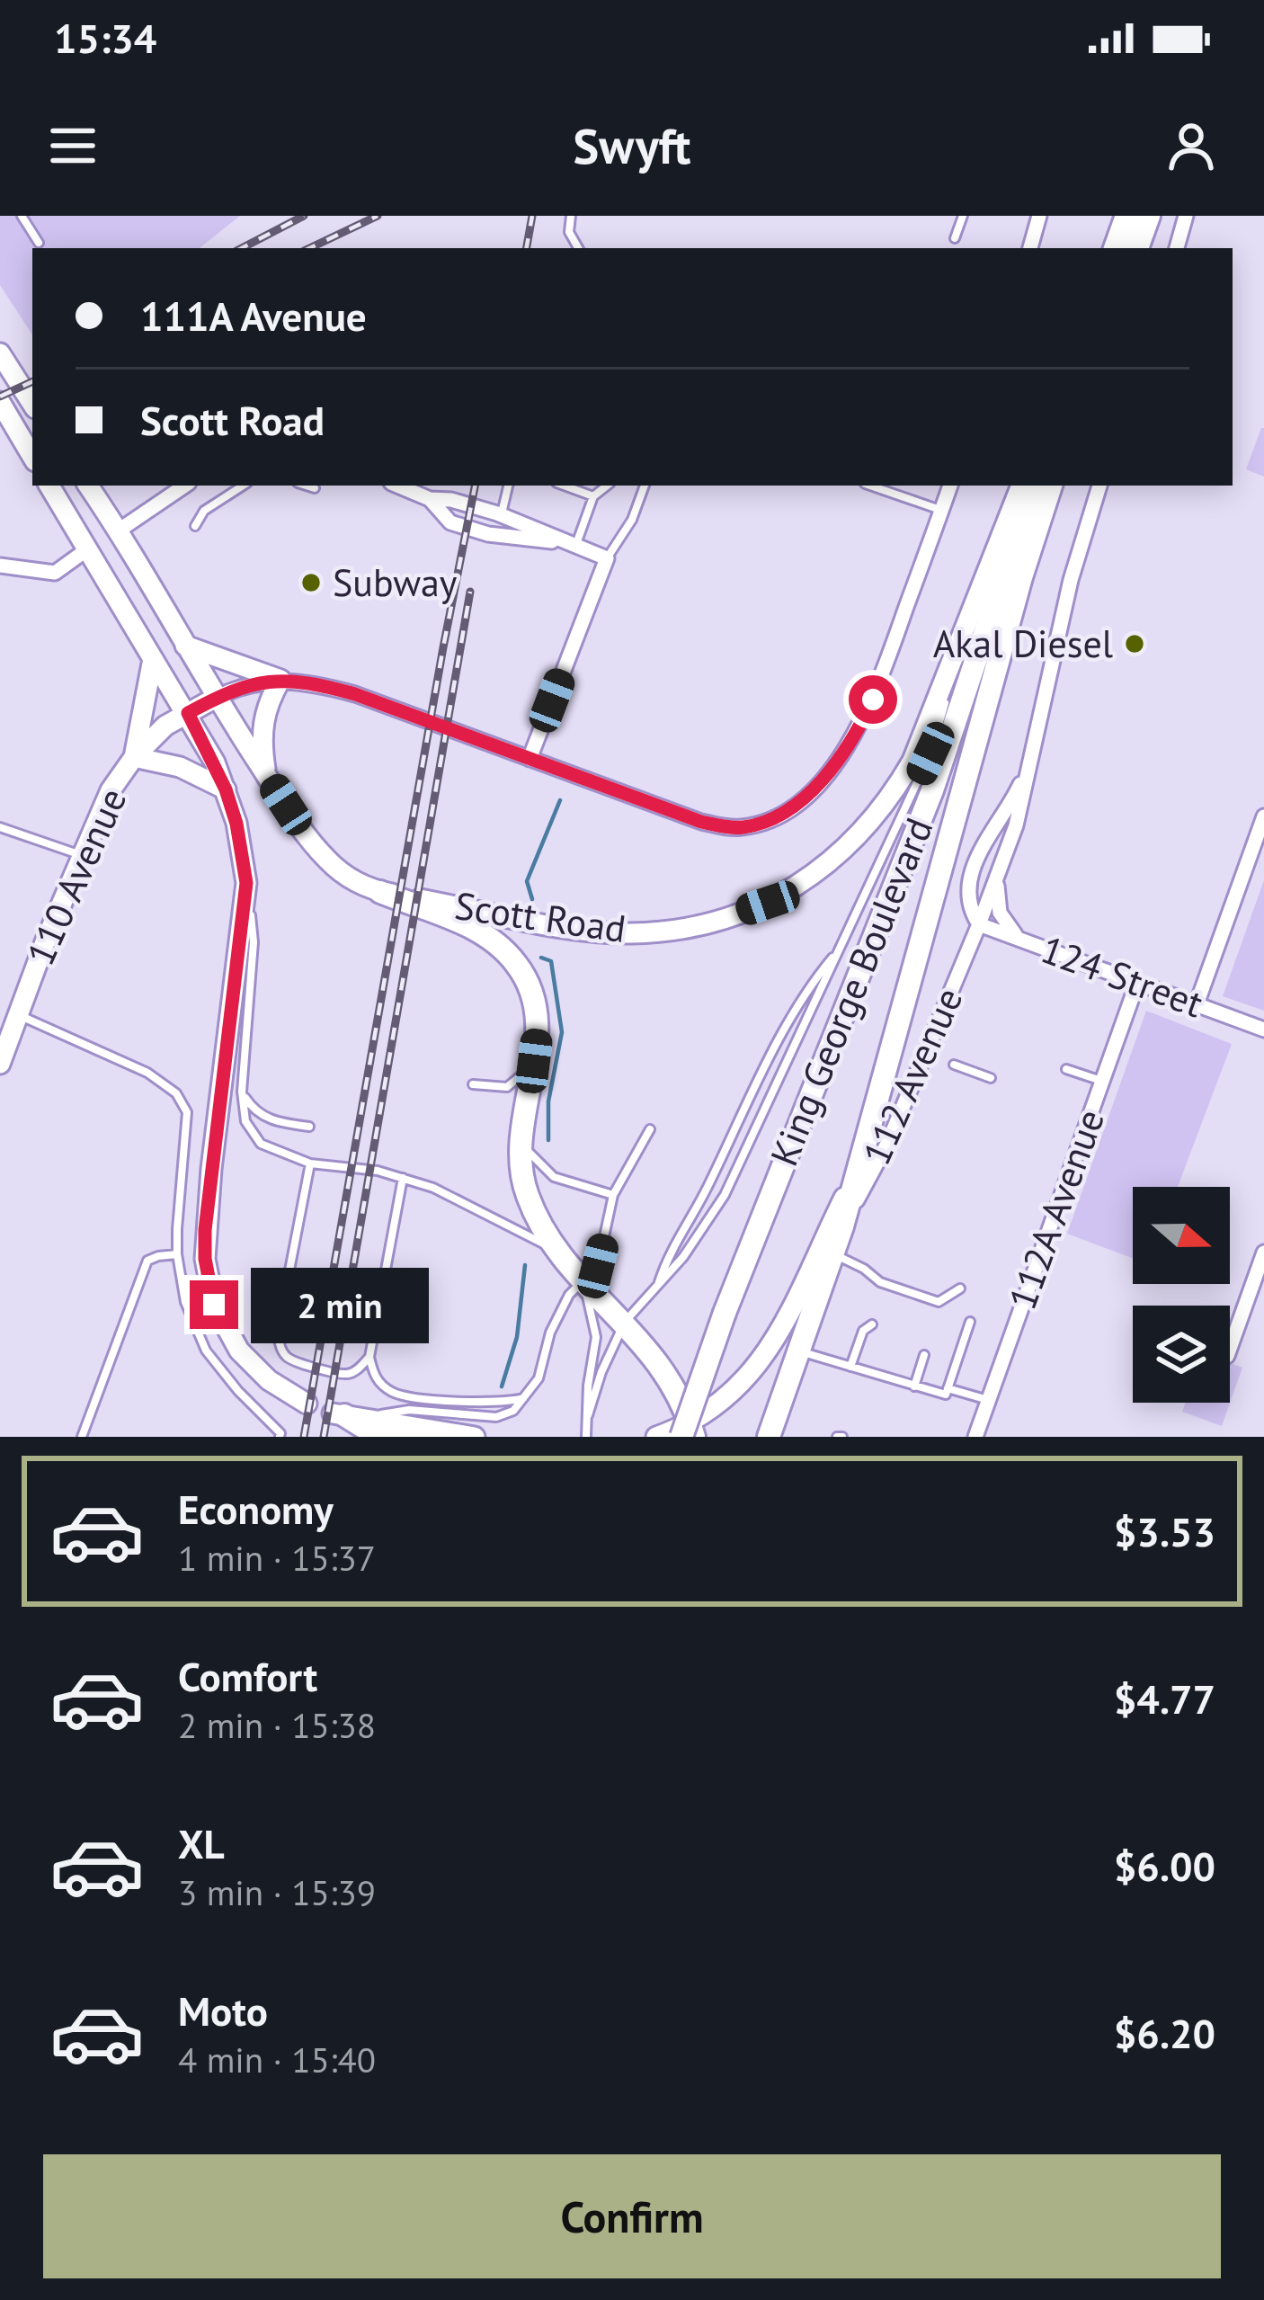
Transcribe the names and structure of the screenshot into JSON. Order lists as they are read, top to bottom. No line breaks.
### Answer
{"streets":{"main road":["110 Avenue","Scott Road","King George Boulevard"],"street":["124 Street","112 Avenue","112A Avenue"]},"crossings":[["110 Avenue","Scott Road"],["124 Street","112 Avenue"],["124 Street","112A Avenue"],["King George Boulevard","112 Avenue"]],"places":["Subway","Akal Diesel"],"north":"right","page":{"status":"15:34","header":"Swyft","banner":["111A Avenue","Scott Road"],"bubble":"2 min","list":[{"name":"Economy","note":"1 min · 15:37","value":"$3.53"},{"name":"Comfort","note":"2 min · 15:38","value":"$4.77"},{"name":"XL","note":"3 min · 15:39","value":"$6.00"},{"name":"Moto","note":"4 min · 15:40","value":"$6.20"}],"buttons":"Confirm"}}
